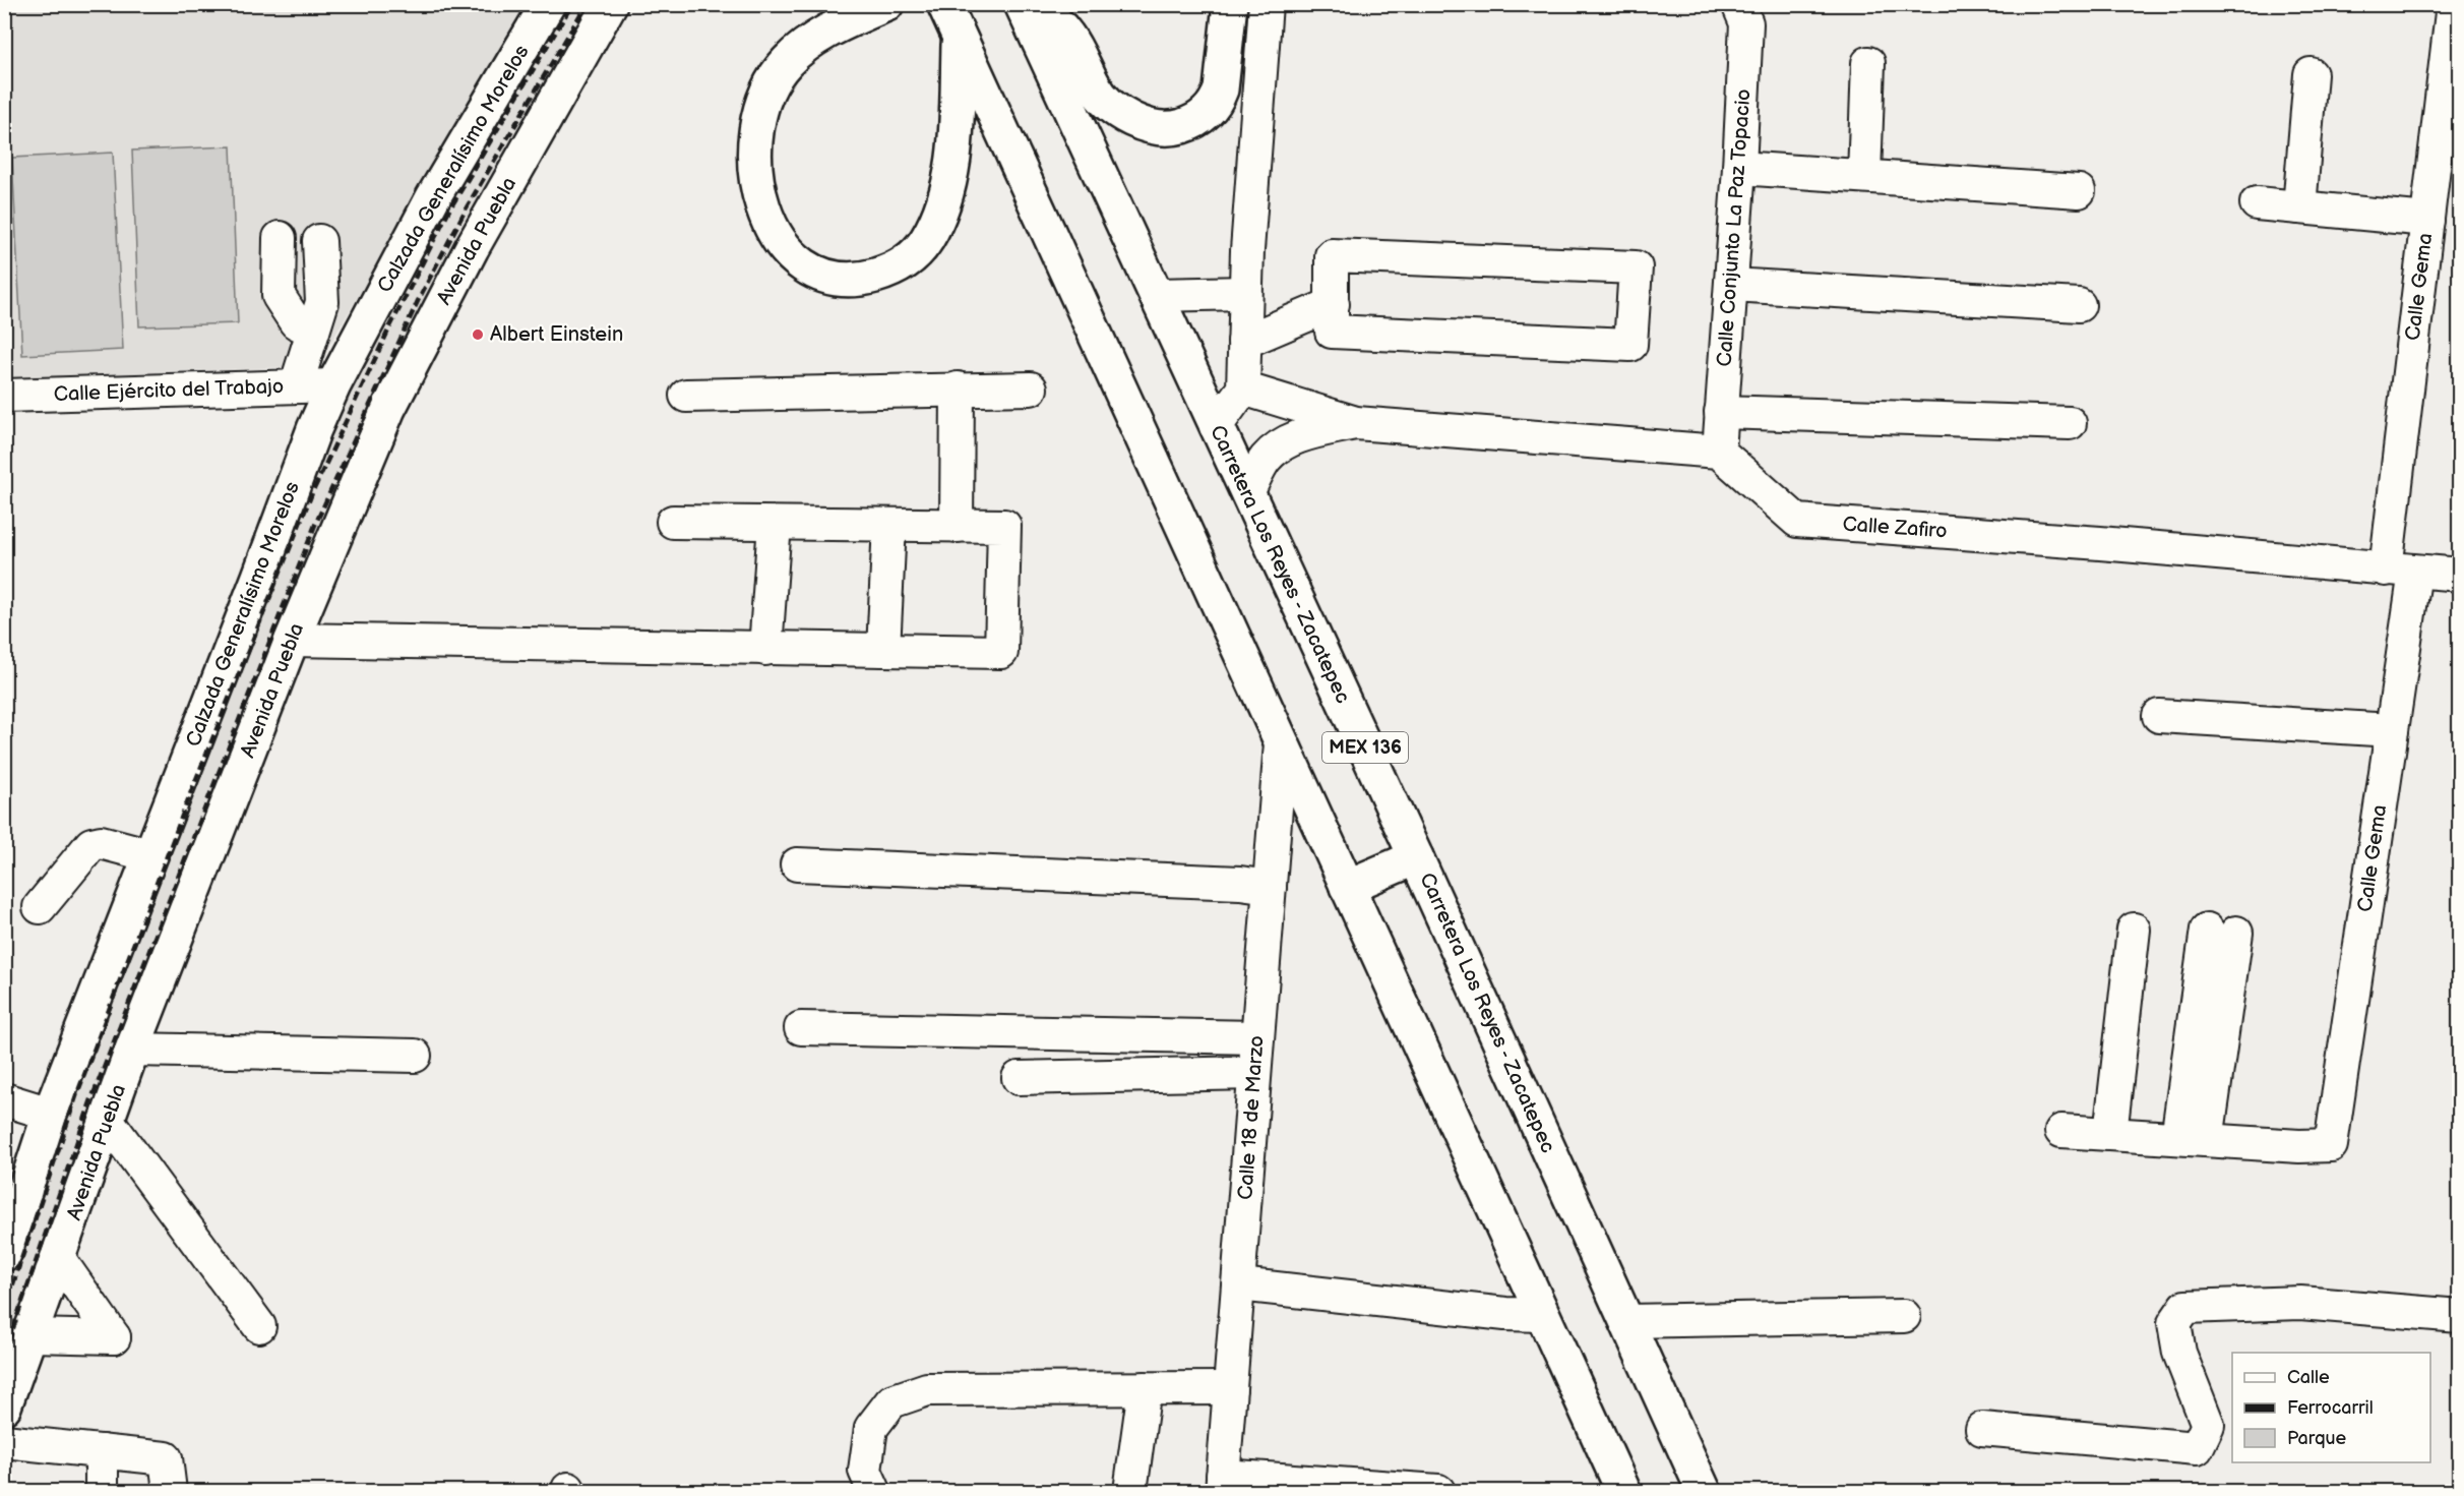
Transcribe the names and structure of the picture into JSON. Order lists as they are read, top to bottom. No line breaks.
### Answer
{"streets":{"main road":["Calzada Generalísimo Morelos","Avenida Puebla","Carretera Los Reyes - Zacatepec","MEX 136"],"street":["Calle Conjunto La Paz Topacio","Calle Gema","Calle Ejército del Trabajo","Calle Zafiro","Calle 18 de Marzo"]},"crossings":[["Calzada Generalísimo Morelos","Calle Ejército del Trabajo"],["Calle Conjunto La Paz Topacio","Calle Zafiro"],["Calle Gema","Calle Zafiro"]],"places":["Albert Einstein"],"legend":["Calle","Ferrocarril","Parque"]}
